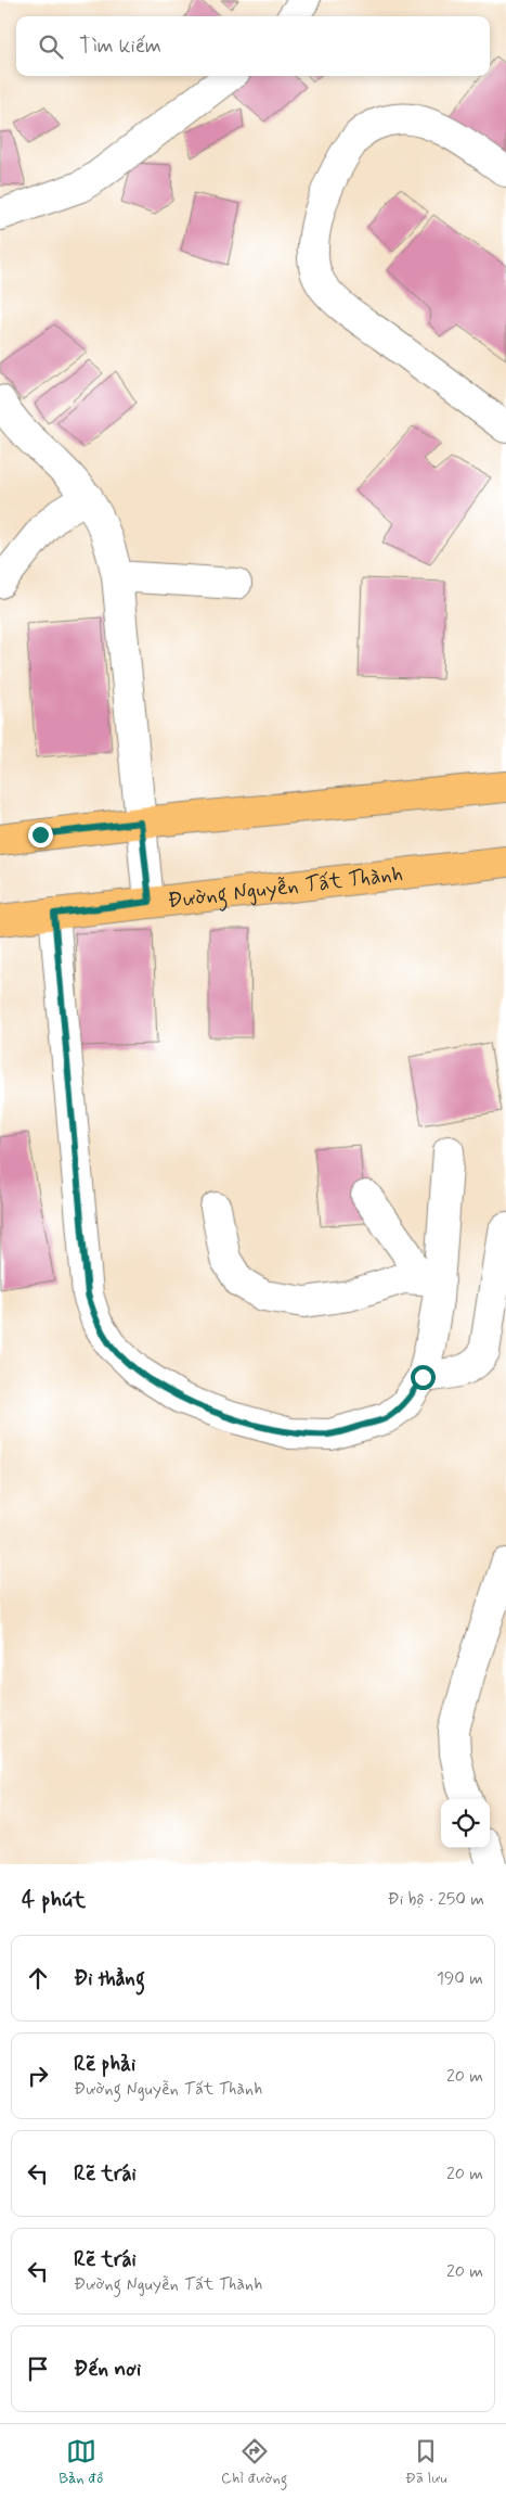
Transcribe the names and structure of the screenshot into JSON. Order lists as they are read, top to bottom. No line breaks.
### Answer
{"streets":{"main road":["Đường Nguyễn Tất Thành"]},"page":{"search":"Tìm kiếm","heading":["4 phút","Đi bộ · 250 m"],"list":[["Đi thẳng","190 m"],["Rẽ phải","Đường Nguyễn Tất Thành","20 m"],["Rẽ trái","20 m"],["Rẽ trái","Đường Nguyễn Tất Thành","20 m"],"Đến nơi"],"nav":["Bản đồ","Chỉ đường","Đã lưu"]}}
